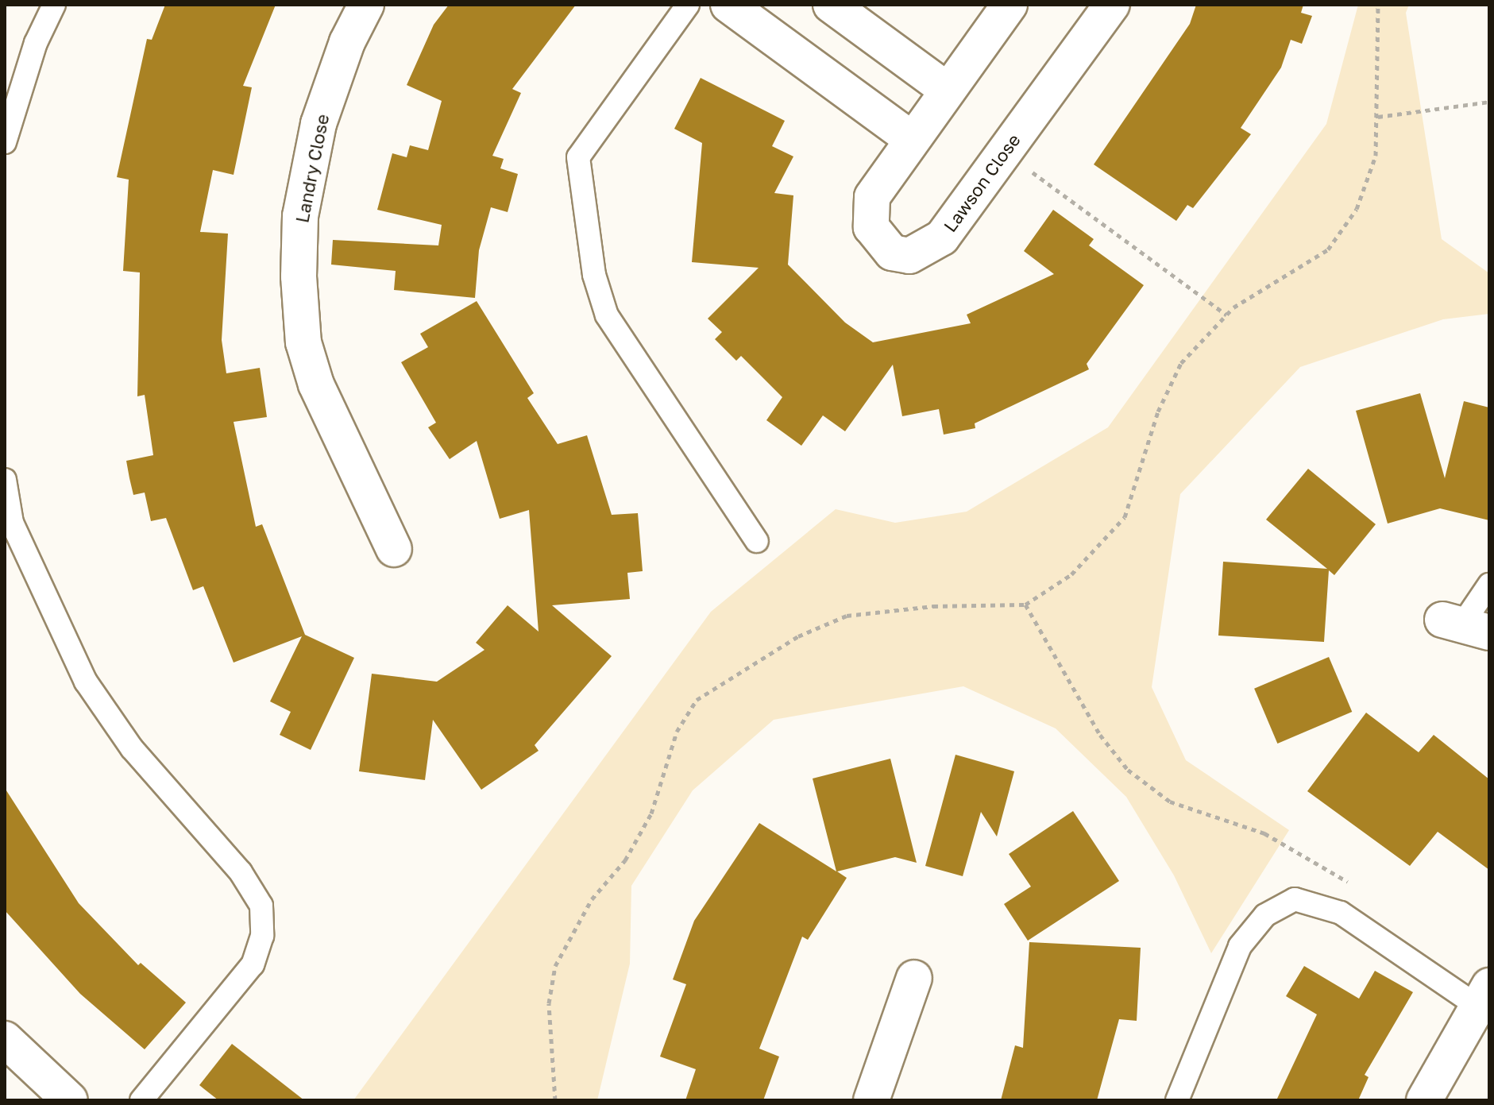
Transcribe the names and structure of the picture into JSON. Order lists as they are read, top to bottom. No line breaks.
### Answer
{"streets":{"street":["Landry Close","Lawson Close"]}}
